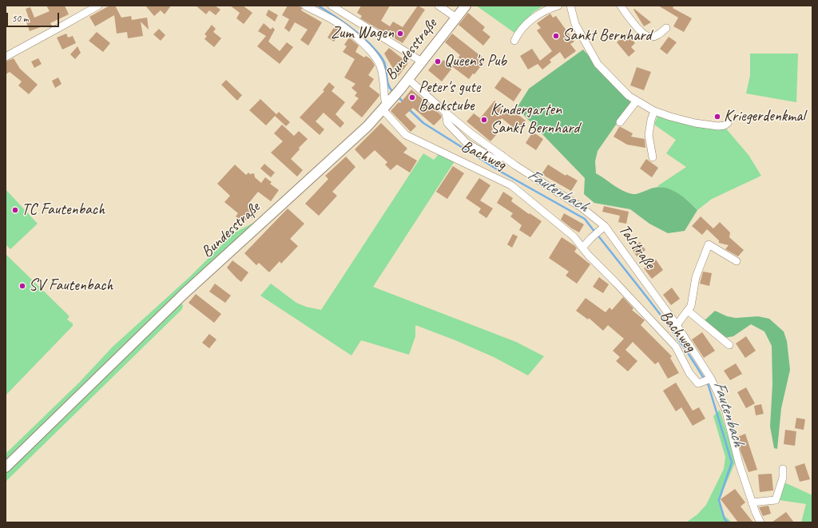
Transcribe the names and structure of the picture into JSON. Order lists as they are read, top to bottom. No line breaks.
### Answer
{"streets":{"main road":["Bundesstraße"],"street":["Bachweg","Talstraße"]},"crossings":[["Bundesstraße","Bachweg"],["Bundesstraße","Talstraße"],["Bachweg","Talstraße"]],"water":["Fautenbach"],"places":["Zum Wagen","Sankt Bernhard","Queen's Pub","Peter's gute Backstube","Kriegerdenkmal","Kindergarten Sankt Bernhard","TC Fautenbach","SV Fautenbach"],"scale_bar":"50 m"}
